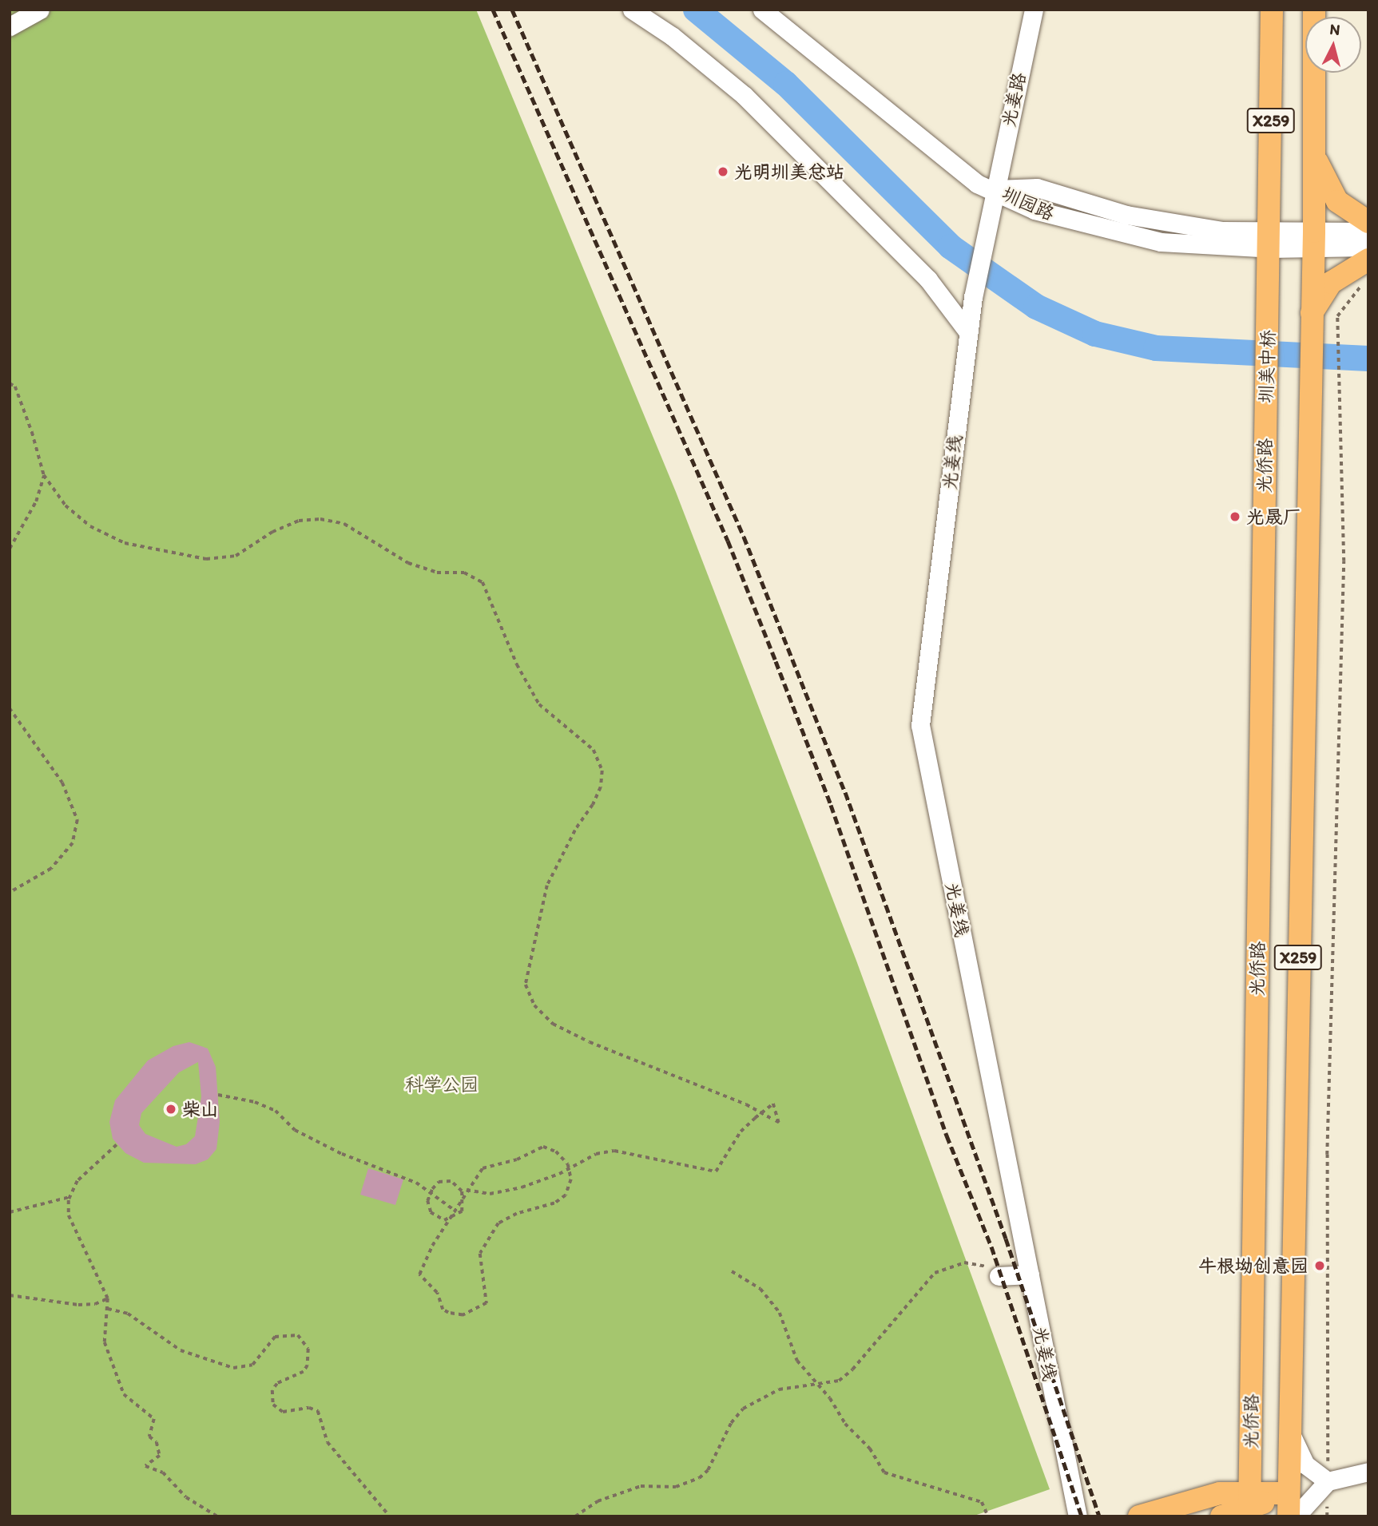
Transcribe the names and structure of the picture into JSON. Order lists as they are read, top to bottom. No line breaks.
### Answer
{"streets":{"main road":["X259","圳美中桥","光侨路"],"street":["光姜路","圳园路","光姜线"]},"crossings":[["光姜路","圳园路"],["光姜路","光姜线"],["X259","圳园路"],["X259","圳美中桥"],["圳园路","圳美中桥"],["圳园路","光姜线"],["圳美中桥","光侨路"]],"parks":["科学公园"],"places":["光明圳美总站","光晟厂","柴山","牛根坳创意园"],"north":"top"}
